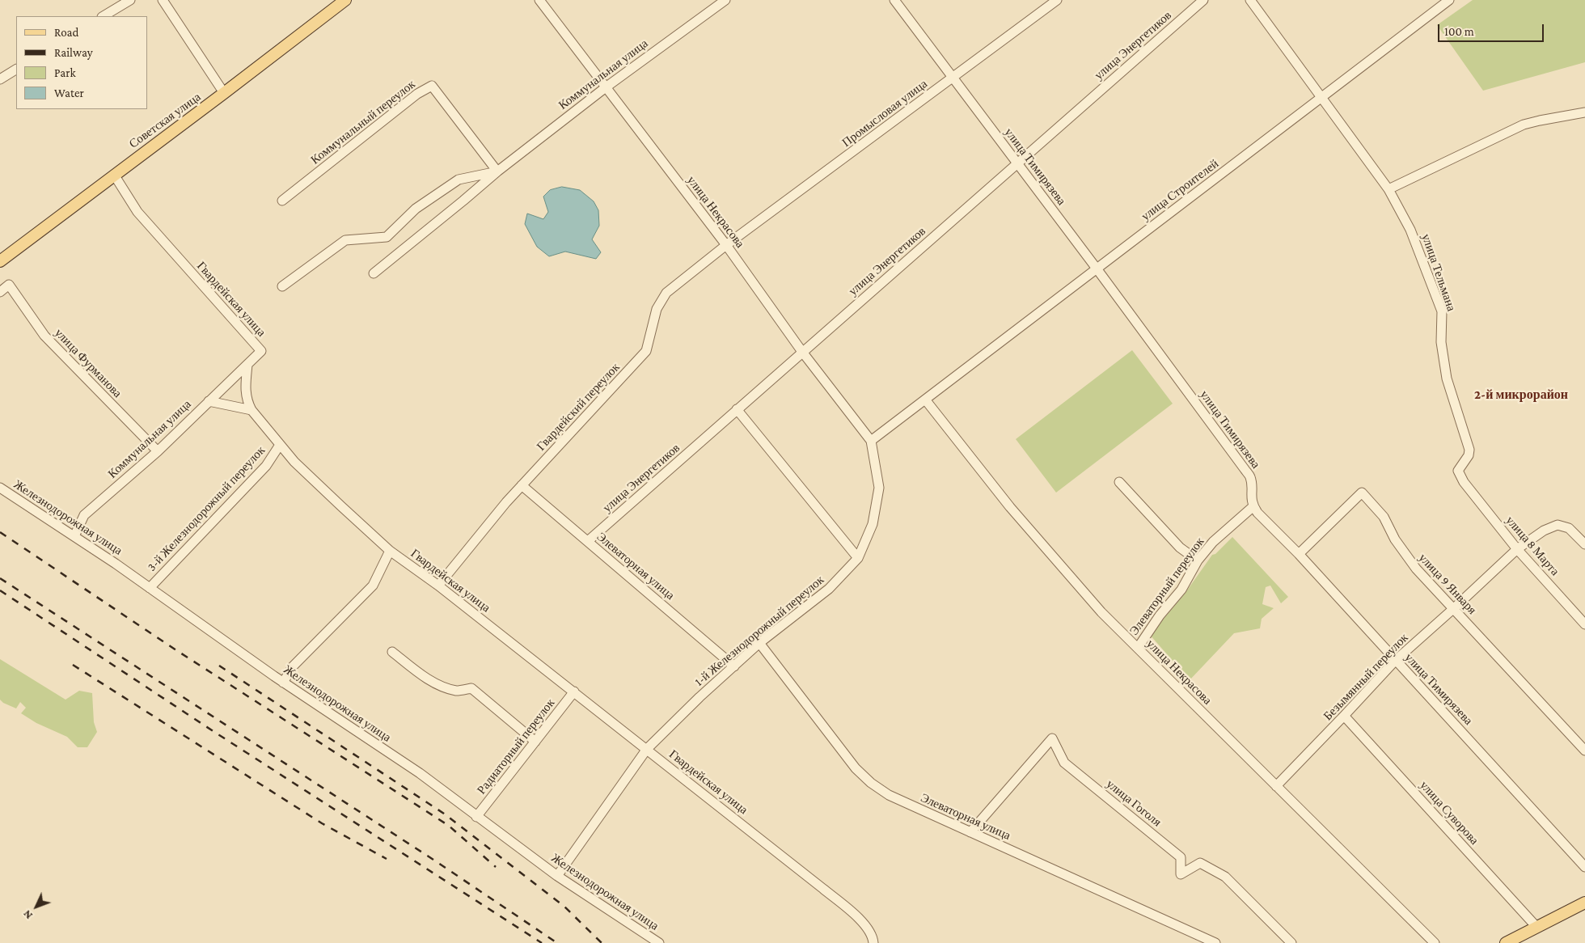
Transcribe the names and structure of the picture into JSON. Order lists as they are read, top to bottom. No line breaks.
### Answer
{"streets":{"main road":["Советская улица"],"street":["улица Энергетиков","Коммунальная улица","Промысловая улица","Коммунальный переулок","улица Тимирязева","улица Строителей","улица Некрасова","улица Тельмана","Гвардейская улица","улица Фурманова","Гвардейский переулок","3-й Железнодорожный переулок","Железнодорожная улица","улица 8 Марта","Элеваторная улица","улица 9 Января","Элеваторный переулок","1-й Железнодорожный переулок","Безымянный переулок","Радиаторный переулок","улица Гоголя","улица Суворова"]},"crossings":[["улица Энергетиков","улица Тимирязева"],["улица Энергетиков","улица Некрасова"],["улица Энергетиков","Элеваторная улица"],["Коммунальная улица","Коммунальный переулок"],["Коммунальная улица","улица Некрасова"],["Коммунальная улица","Гвардейская улица"],["Коммунальная улица","улица Фурманова"],["Коммунальная улица","Железнодорожная улица"],["Промысловая улица","улица Тимирязева"],["Промысловая улица","улица Некрасова"],["Промысловая улица","Гвардейский переулок"],["Советская улица","Гвардейская улица"],["улица Тимирязева","улица Строителей"],["улица Тимирязева","улица 9 Января"],["улица Тимирязева","Элеваторный переулок"],["улица Тимирязева","Безымянный переулок"],["улица Строителей","улица Некрасова"],["улица Строителей","1-й Железнодорожный переулок"],["улица Некрасова","Гвардейский переулок"],["улица Некрасова","Элеваторный переулок"],["улица Некрасова","1-й Железнодорожный переулок"],["улица Некрасова","Безымянный переулок"],["улица Тельмана","улица 8 Марта"],["Гвардейская улица","Гвардейский переулок"],["Гвардейская улица","3-й Железнодорожный переулок"],["Гвардейская улица","1-й Железнодорожный переулок"],["Гвардейская улица","Радиаторный переулок"],["Гвардейский переулок","Элеваторная улица"],["3-й Железнодорожный переулок","Железнодорожная улица"],["Железнодорожная улица","1-й Железнодорожный переулок"],["Железнодорожная улица","Радиаторный переулок"],["улица 8 Марта","Безымянный переулок"],["Элеваторная улица","1-й Железнодорожный переулок"],["Элеваторная улица","улица Гоголя"],["улица 9 Января","Безымянный переулок"],["Безымянный переулок","улица Суворова"]],"districts":["2-й микрорайон"],"legend":["Road","Railway","Park","Water"],"scale_bar":"100 m","north":"bottom left"}
